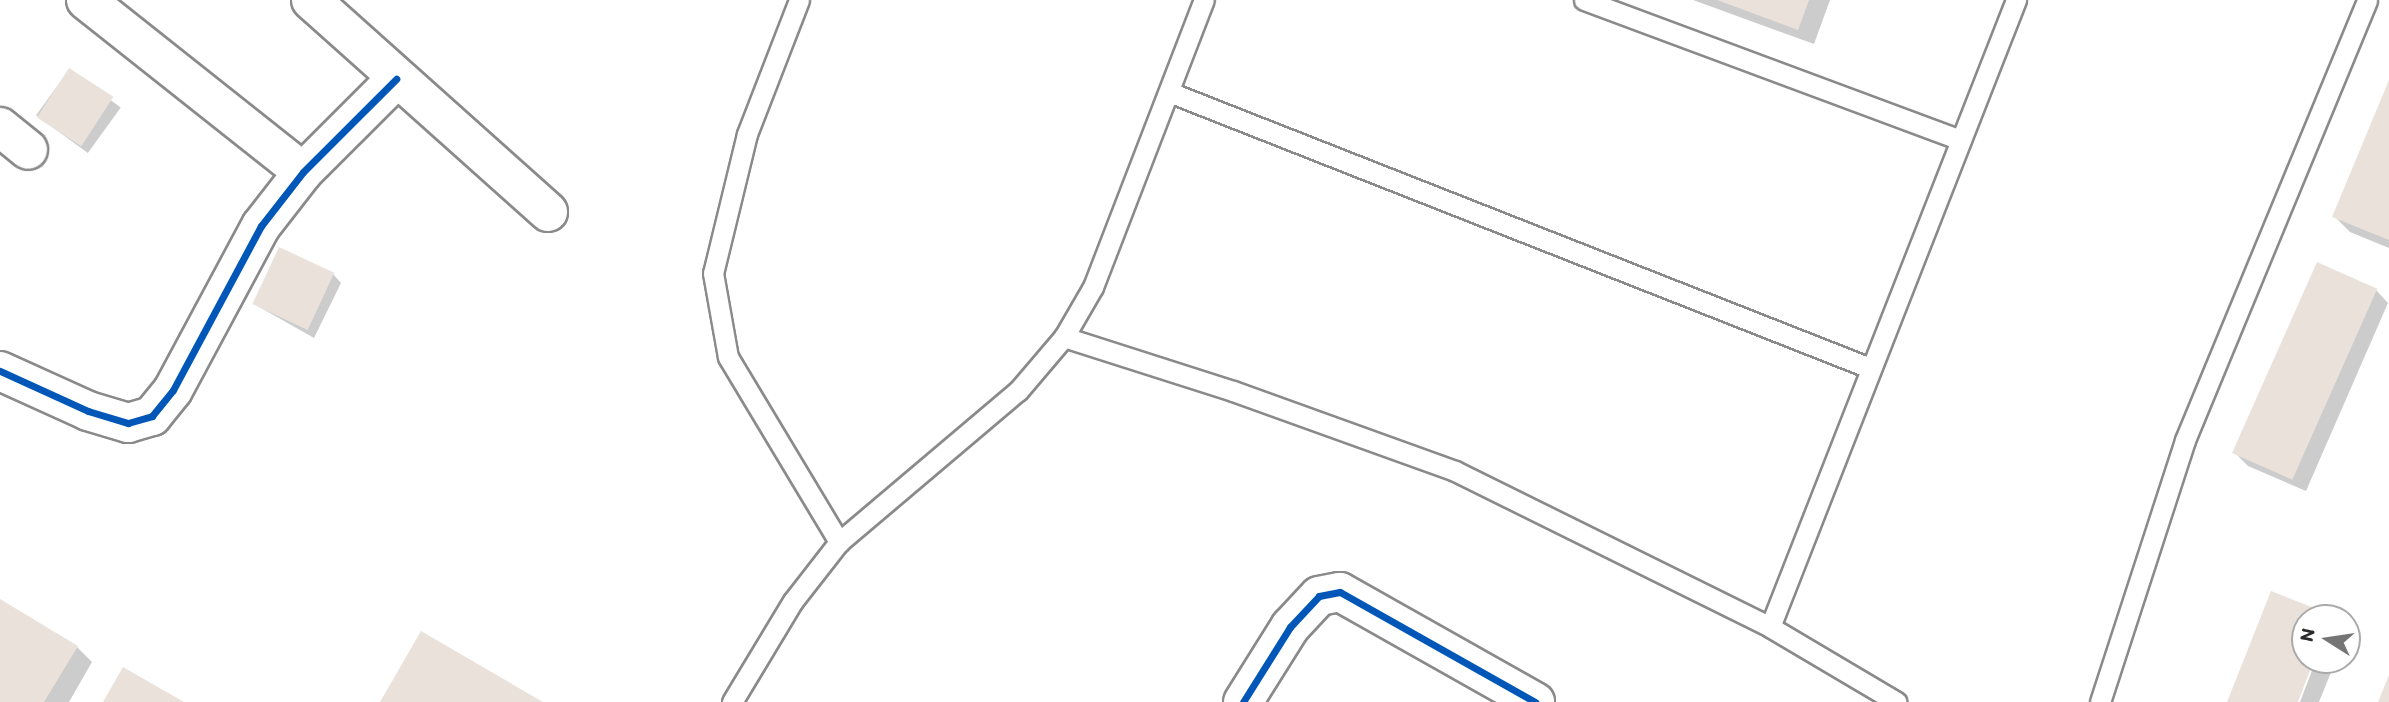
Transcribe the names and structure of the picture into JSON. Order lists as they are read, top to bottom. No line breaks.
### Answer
{"north":"left"}
